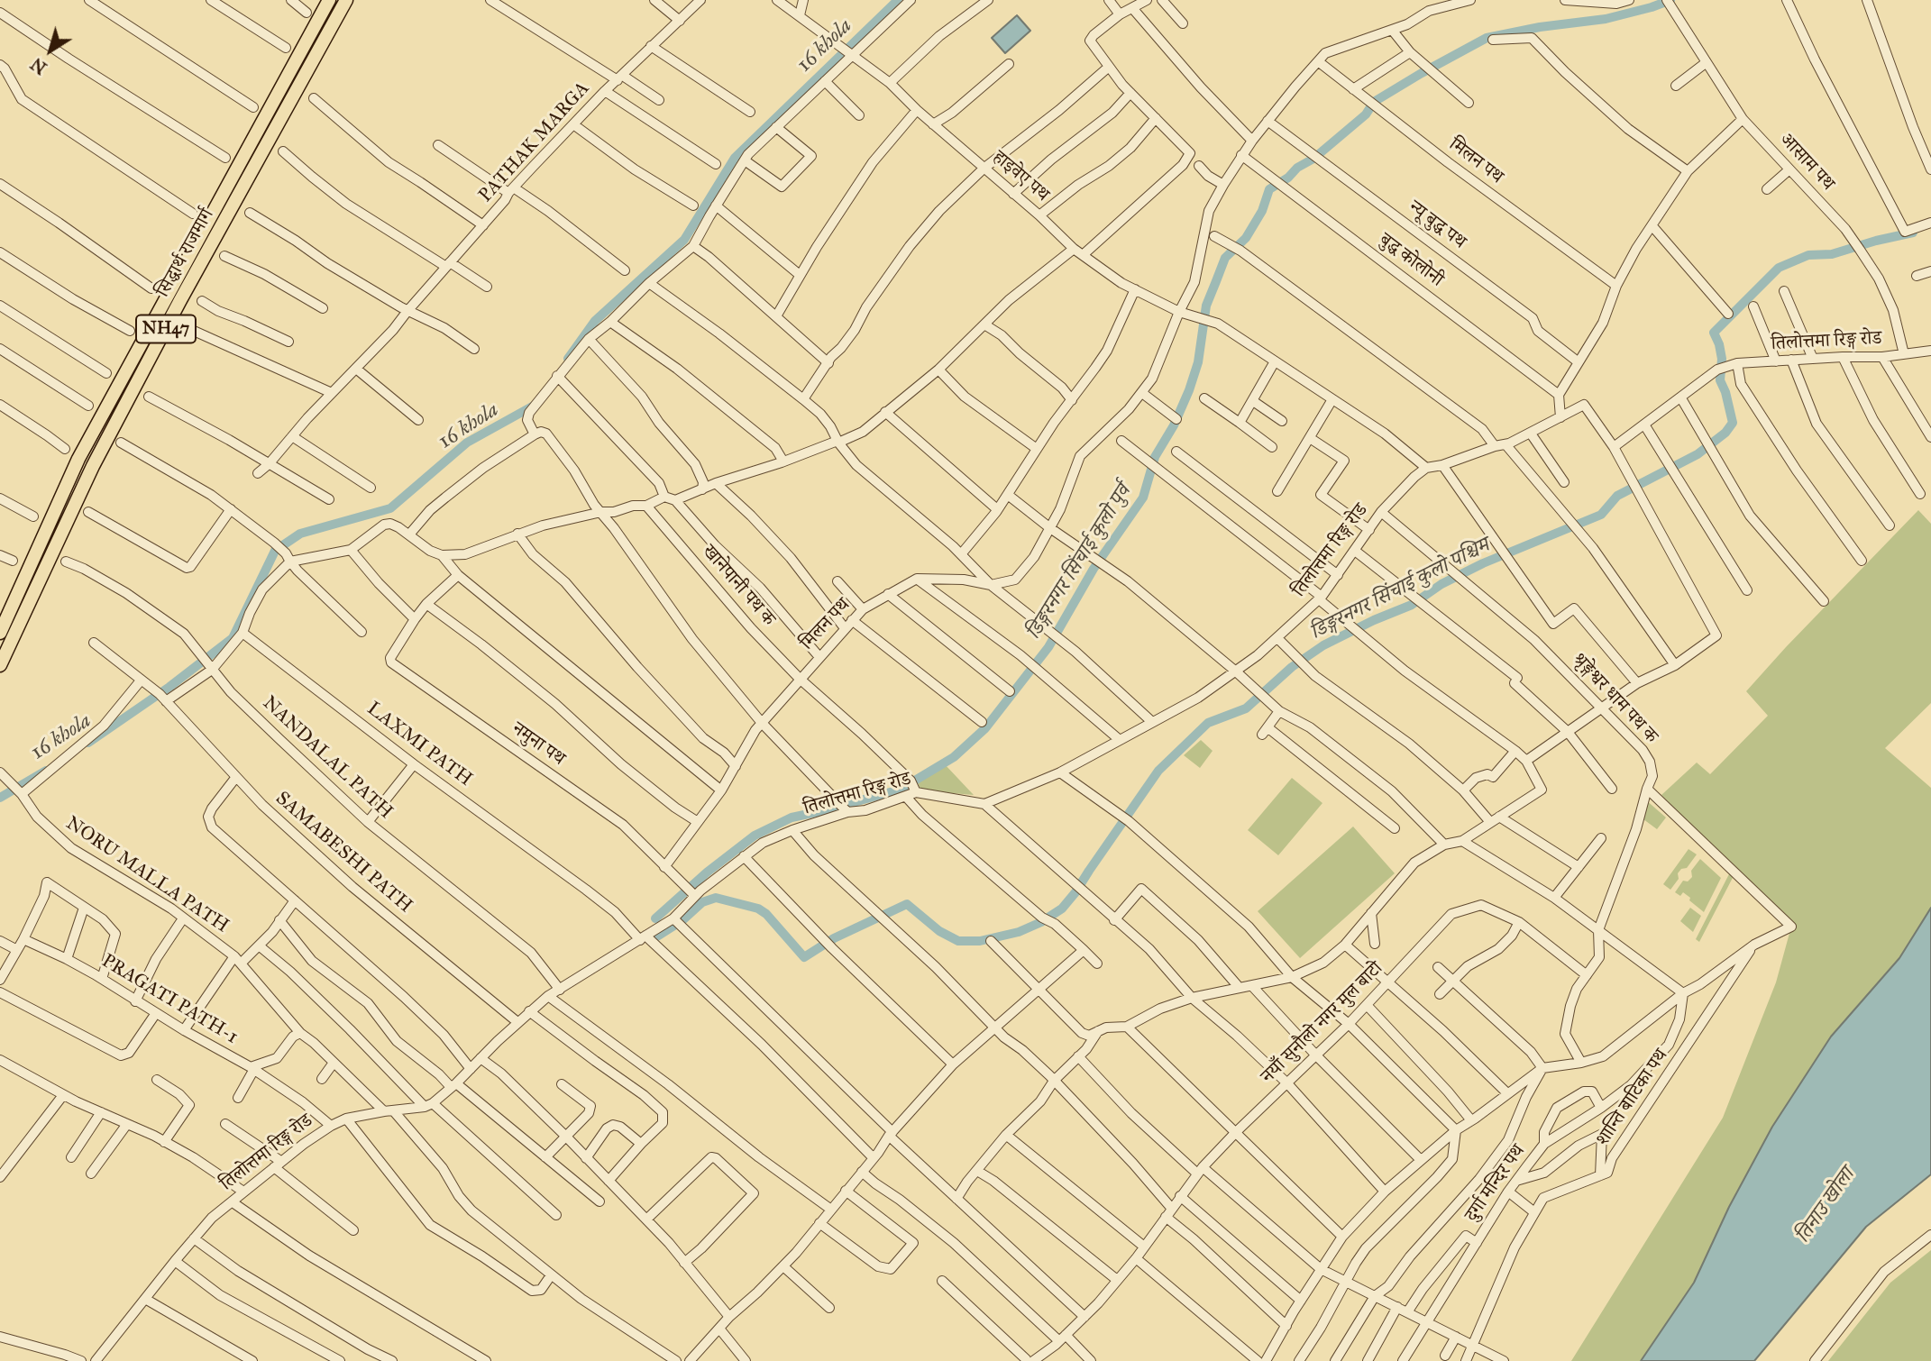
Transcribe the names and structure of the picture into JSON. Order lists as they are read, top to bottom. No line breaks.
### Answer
{"streets":{"highway":["सिद्धार्थ राजमार्ग","NH47"],"street":["PATHAK MARGA","मिलन पथ","आसाम पथ","हाइवेए पथ","न्यू बुद्ध पथ","बुद्ध कोलोनी","तिलोत्तमा रिङ्ग रोड","खानेपानी पथ क","श्रृङ्गेश्वर धाम पथ क","LAXMI PATH","नमुना पथ","NANDALAL PATH","SAMABESHI PATH","NORU MALLA PATH","PRAGATI PATH-1","नयाँ सुनौलो नगर मुल बाटो","शान्ति बाटिका पथ","दुर्गा मन्दिर पथ"]},"crossings":[["मिलन पथ","खानेपानी पथ क"],["मिलन पथ","नमुना पथ"],["आसाम पथ","तिलोत्तमा रिङ्ग रोड"],["हाइवेए पथ","तिलोत्तमा रिङ्ग रोड"],["तिलोत्तमा रिङ्ग रोड","खानेपानी पथ क"],["तिलोत्तमा रिङ्ग रोड","श्रृङ्गेश्वर धाम पथ क"],["तिलोत्तमा रिङ्ग रोड","LAXMI PATH"],["तिलोत्तमा रिङ्ग रोड","नमुना पथ"],["तिलोत्तमा रिङ्ग रोड","NANDALAL PATH"],["तिलोत्तमा रिङ्ग रोड","SAMABESHI PATH"],["तिलोत्तमा रिङ्ग रोड","NORU MALLA PATH"],["तिलोत्तमा रिङ्ग रोड","PRAGATI PATH-1"],["श्रृङ्गेश्वर धाम पथ क","नयाँ सुनौलो नगर मुल बाटो"]],"water":["16 khola","डिङ्गरनगर सिंचाई कुलो पुर्व","डिङ्गरनगर सिंचाई कुलो पश्चिम","तिनाउ खोला"],"north":"bottom left"}
